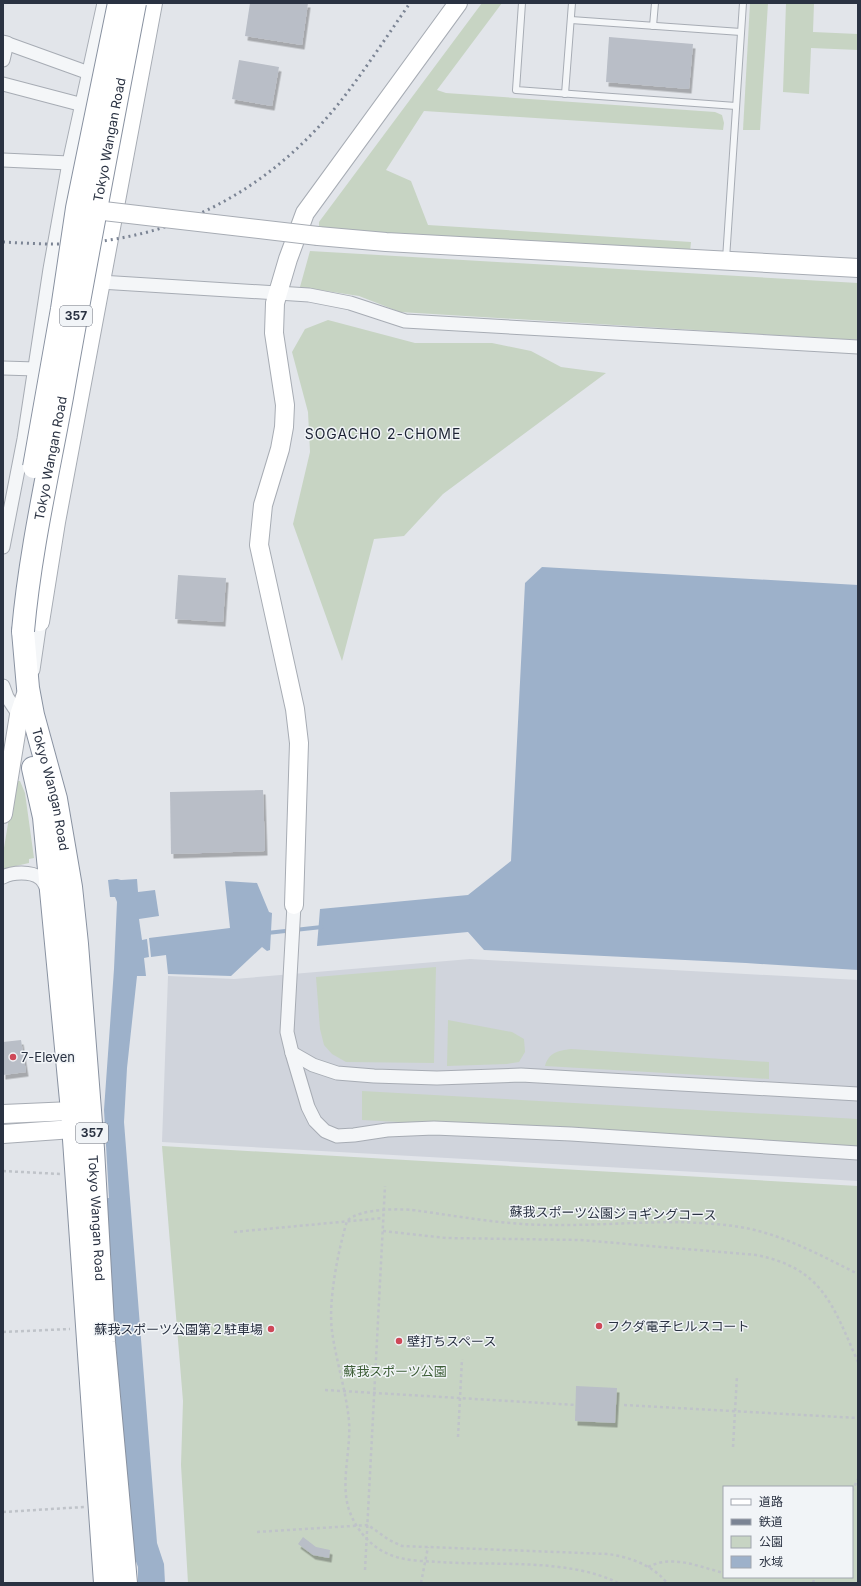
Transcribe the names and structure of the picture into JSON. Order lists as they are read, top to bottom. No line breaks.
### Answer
{"streets":{"highway":["Tokyo Wangan Road","357"],"path":["蘇我スポーツ公園ジョギングコース"]},"districts":["SOGACHO 2-CHOME"],"parks":["蘇我スポーツ公園"],"places":["7-Eleven","フクダ電子ヒルスコート","蘇我スポーツ公園第２駐車場","壁打ちスペース"],"legend":["道路","鉄道","公園","水域"]}
